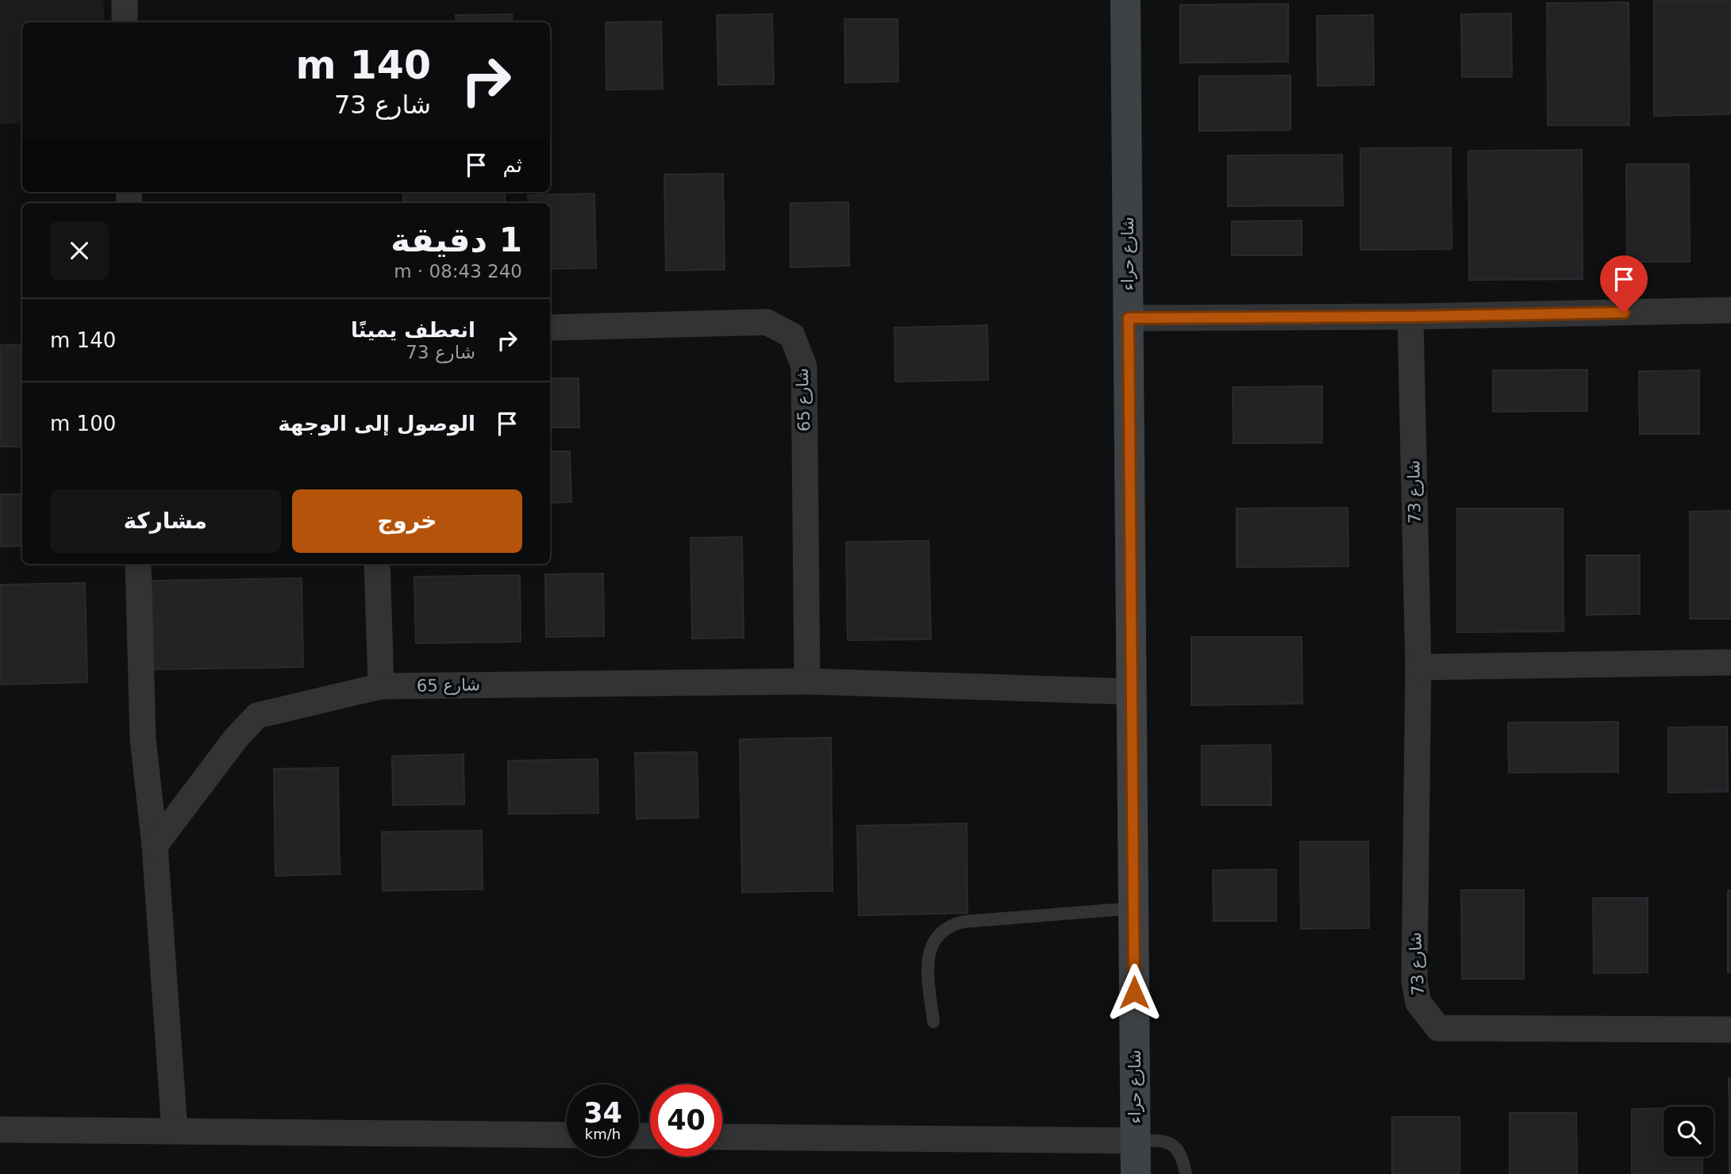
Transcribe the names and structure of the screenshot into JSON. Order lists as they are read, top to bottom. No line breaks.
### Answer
{"streets":{"street":["شارع حراء","شارع 65","شارع 73"]},"crossings":[["شارع حراء","شارع 65"]],"page":{"turn":["140 m","شارع 73"],"then":"ثم","heading":["1 دقيقة","240 m · 08:43"],"list":[{"name":"انعطف يمينًا","note":"شارع 73","value":"140 m"},{"name":"الوصول إلى الوجهة","value":"100 m"}],"buttons":["خروج","مشاركة"],"speed":"34 km/h","limit":"40"}}
